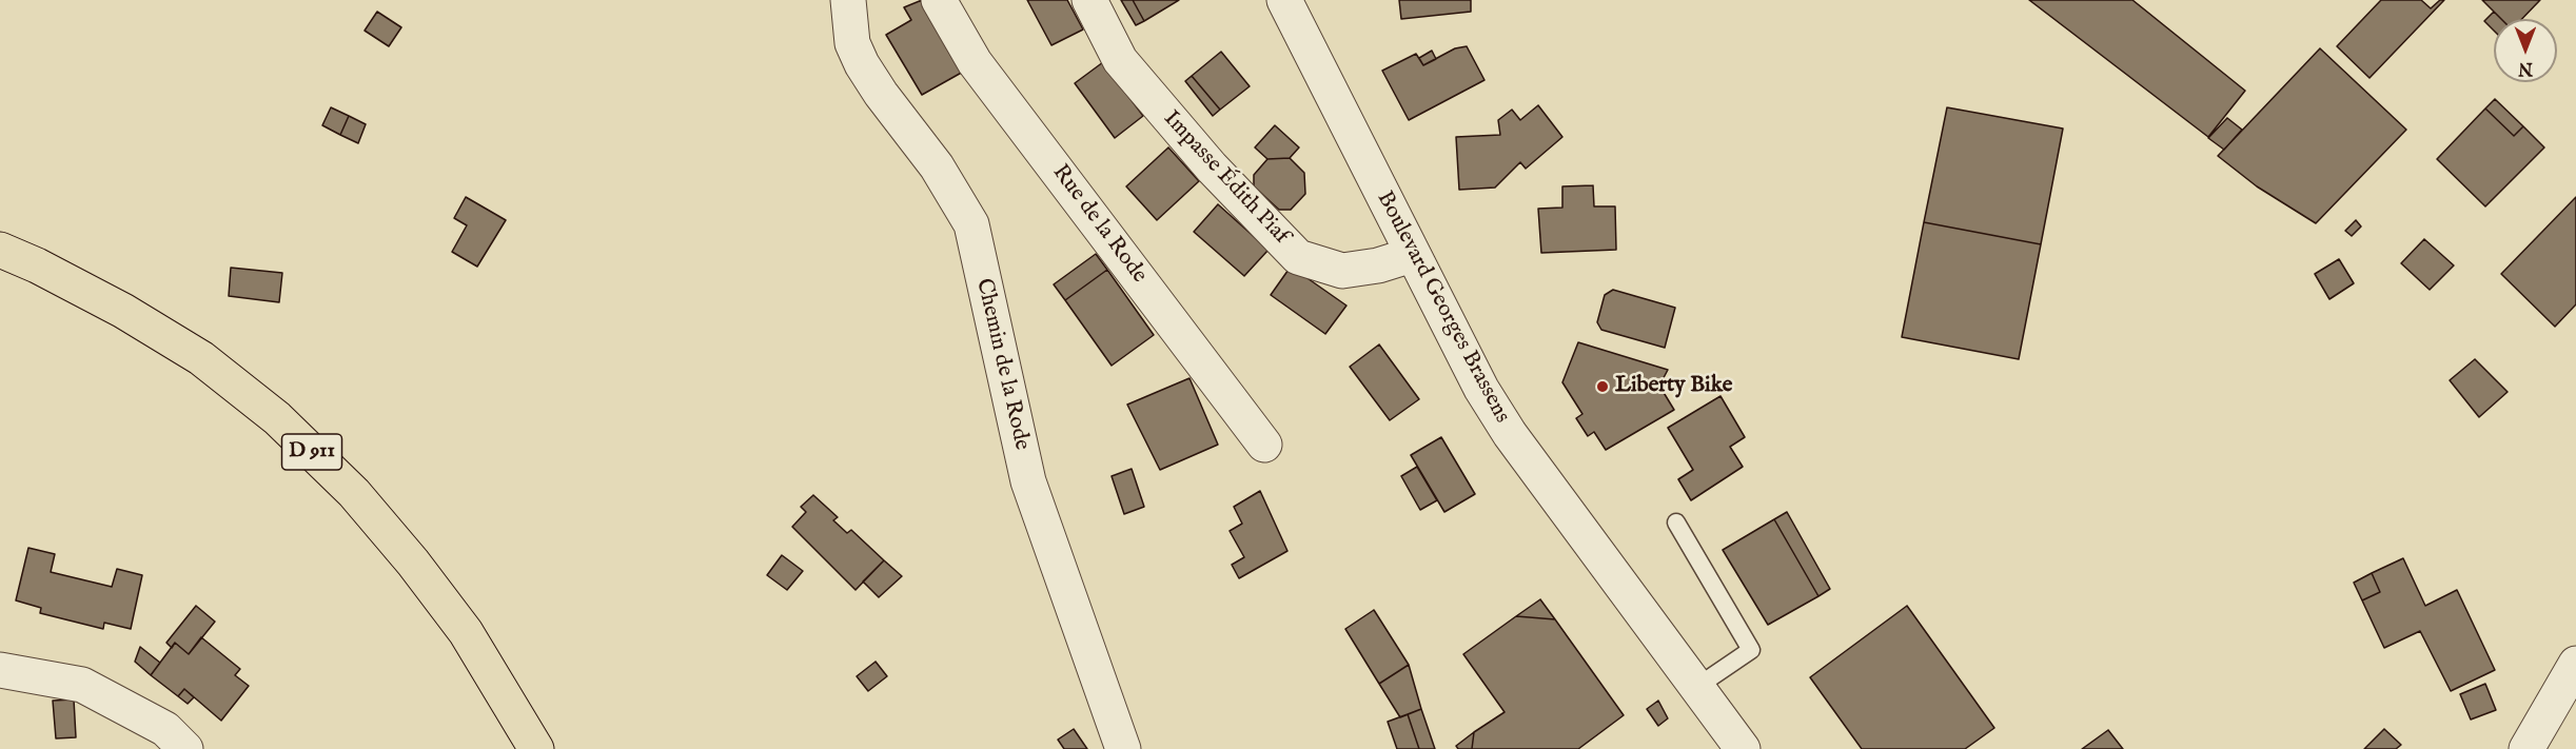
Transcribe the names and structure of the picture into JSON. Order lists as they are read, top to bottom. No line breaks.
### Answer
{"streets":{"main road":["D 911"],"street":["Impasse Édith Piaf","Rue de la Rode","Boulevard Georges Brassens","Chemin de la Rode"]},"crossings":[["Impasse Édith Piaf","Boulevard Georges Brassens"]],"places":["Liberty Bike"],"north":"bottom"}
